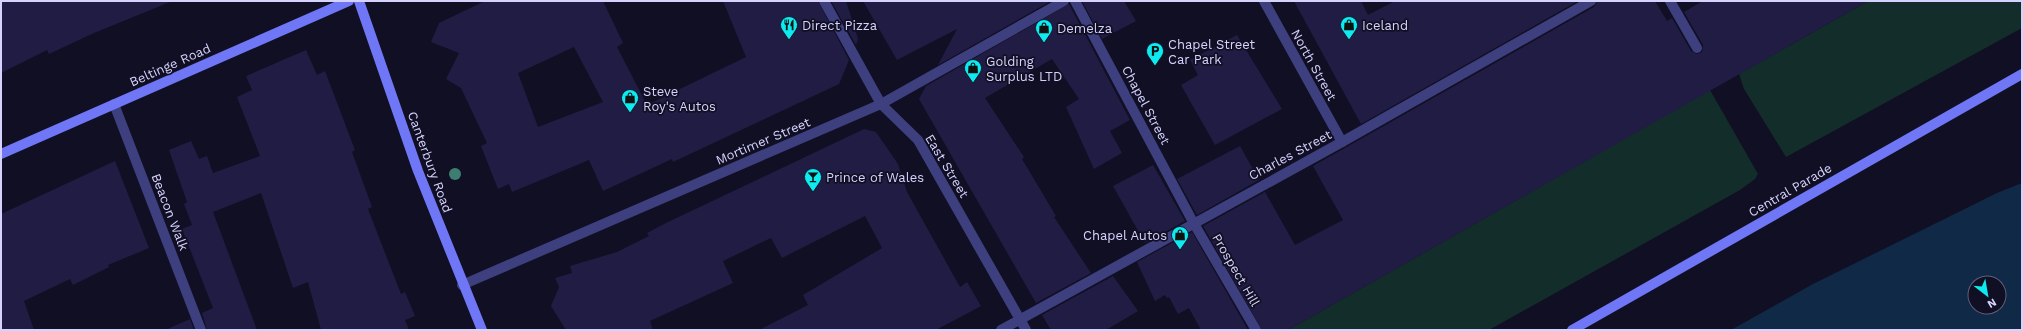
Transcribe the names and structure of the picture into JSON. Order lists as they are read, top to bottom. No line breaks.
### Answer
{"streets":{"street":["Beltinge Road","North Street","Chapel Street","Mortimer Street","Charles Street","Canterbury Road","East Street","Central Parade","Beacon Walk","Prospect Hill"]},"crossings":[["Beltinge Road","Beacon Walk"],["North Street","Charles Street"],["Chapel Street","Charles Street"],["Chapel Street","Prospect Hill"],["Mortimer Street","Canterbury Road"],["Mortimer Street","East Street"],["Charles Street","East Street"],["Charles Street","Prospect Hill"]],"places":{"restaurant":["Direct Pizza"],"shop":["Iceland","Demelza","Golding Surplus LTD","Steve Roy's Autos","Chapel Autos"],"parking":["Chapel Street Car Park"],"bar":["Prince of Wales"]},"north":"bottom right"}
